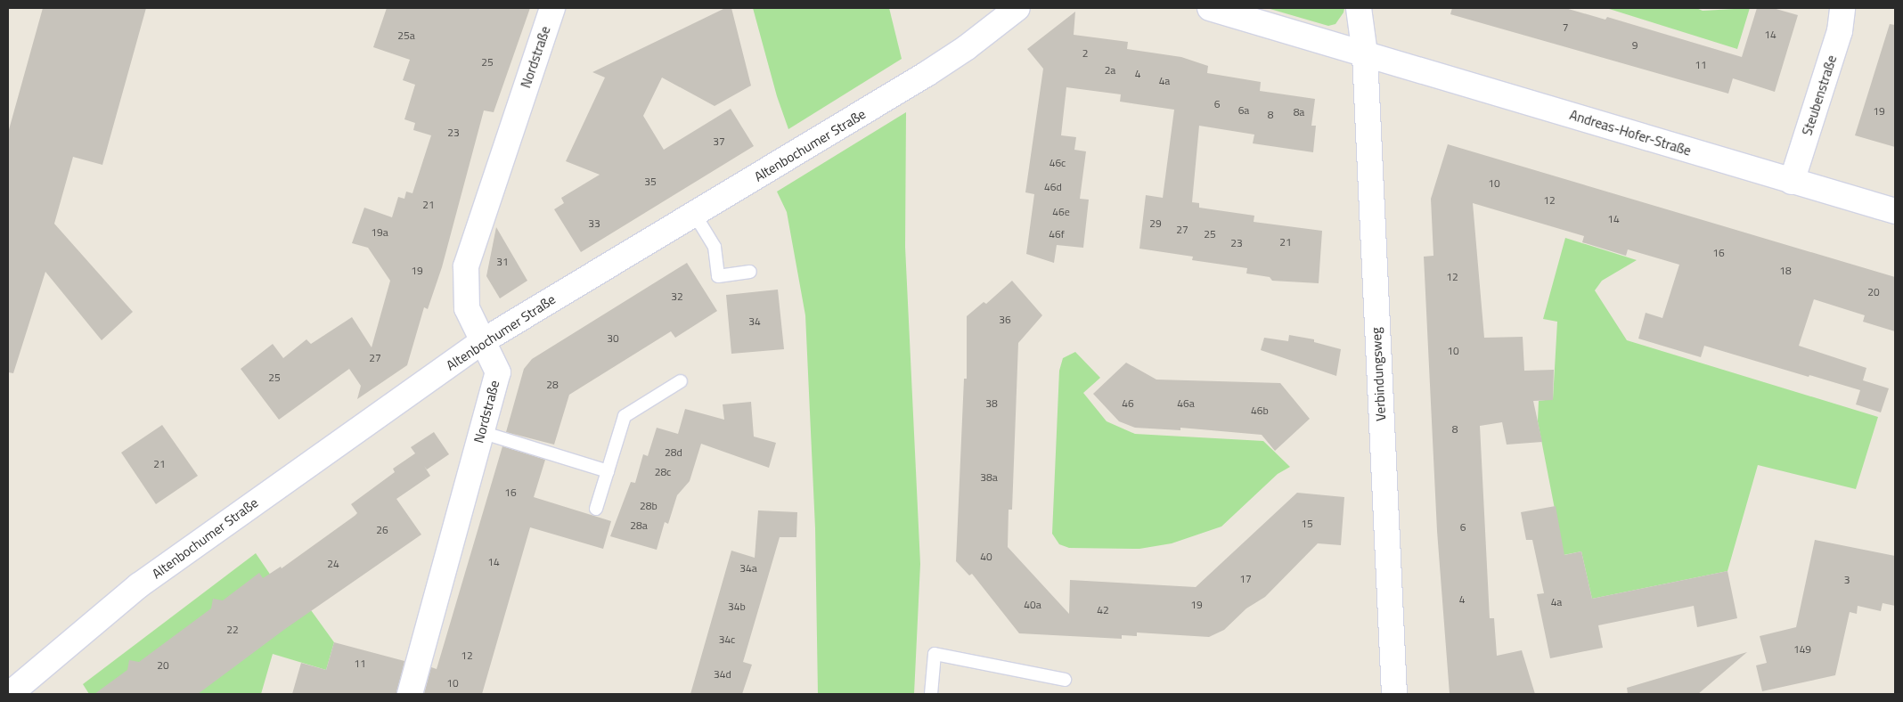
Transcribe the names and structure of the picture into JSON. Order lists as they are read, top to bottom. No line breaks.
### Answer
{"streets":{"street":["Nordstraße","Steubenstraße","Andreas-Hofer-Straße","Altenbochumer Straße","Verbindungsweg"]},"crossings":[["Nordstraße","Altenbochumer Straße"],["Steubenstraße","Andreas-Hofer-Straße"],["Andreas-Hofer-Straße","Verbindungsweg"]],"house_numbers":["7","14","25a","9","2","25","11","2a","4","4a","6","6a","19","8a","8","23","37","46c","35","10","46d","12","21","46e","14","33","29","27","19a","46f","25","21","23","16","31","19","18","12","20","32","36","34","30","10","27","25","28","38","46","46a","46b","8","28d","21","28c","38a","16","28b","15","28a","6","26","40","14","24","34a","17","3","4","4a","40a","19","34b","42","22","34c","149","12","11","20","34d","10"]}
